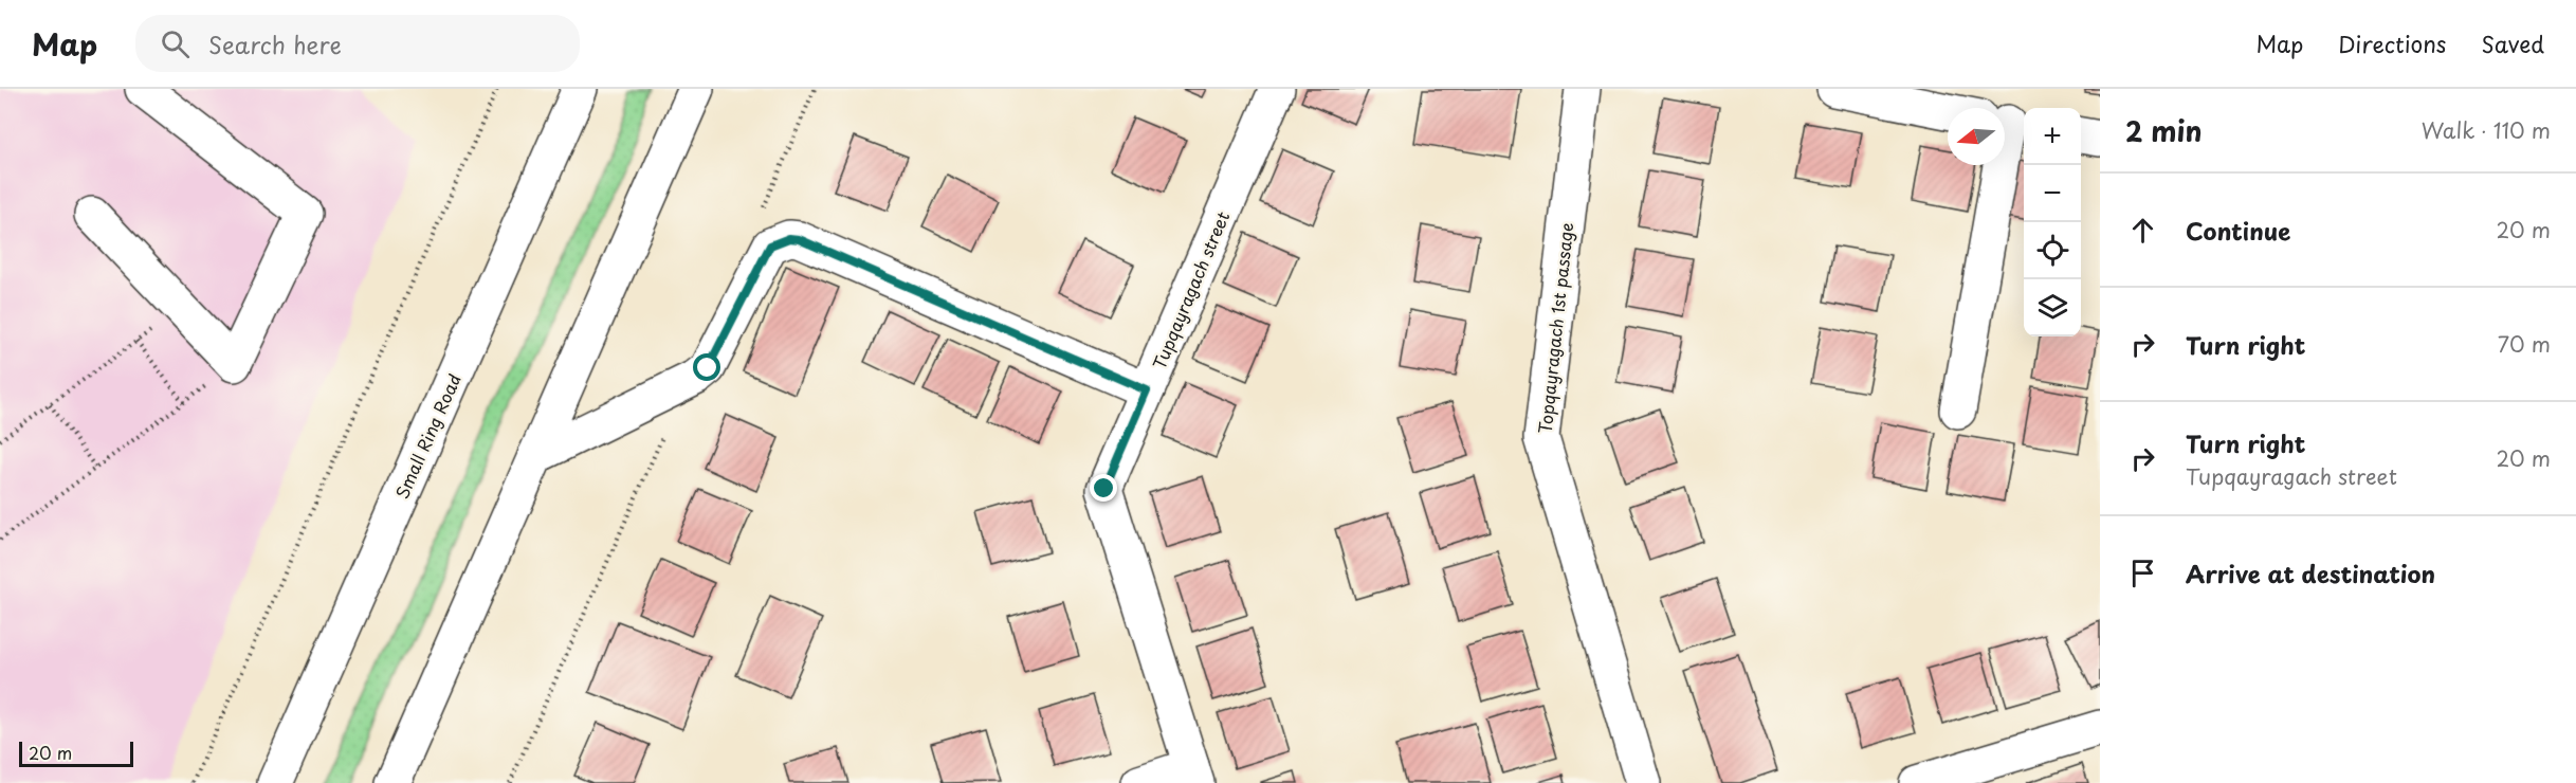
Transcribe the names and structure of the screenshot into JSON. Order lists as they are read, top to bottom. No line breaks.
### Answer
{"streets":{"main road":["Tupqayragach street","Topqayragach 1st passage","Small Ring Road"]},"scale_bar":"20 m","north":"left","page":{"header":"Map","search":"Search here","nav":["Map","Directions","Saved"],"heading":["2 min","Walk · 110 m"],"map_buttons":["+","−"],"list":[["Continue","20 m"],["Turn right","70 m"],["Turn right","Tupqayragach street","20 m"],"Arrive at destination"],"scale":"20 m"}}
